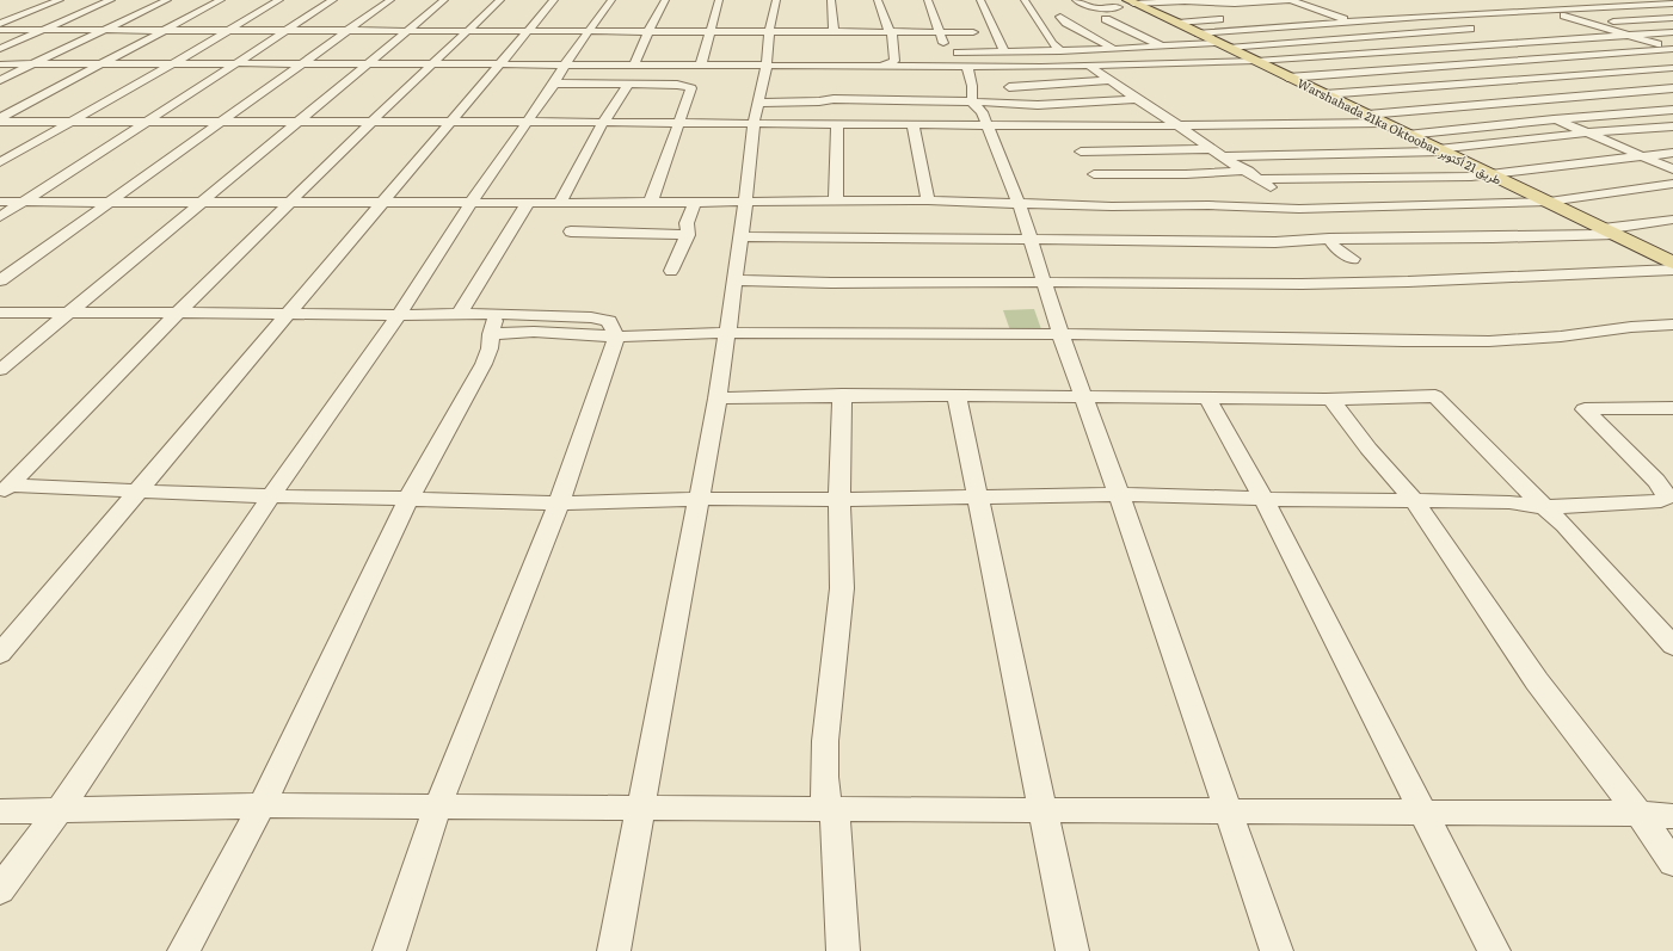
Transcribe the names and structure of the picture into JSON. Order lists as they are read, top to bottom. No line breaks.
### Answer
{"streets":{"main road":["Warshahada 21ka Oktoobar طريق 21 أكتوبر"]}}
